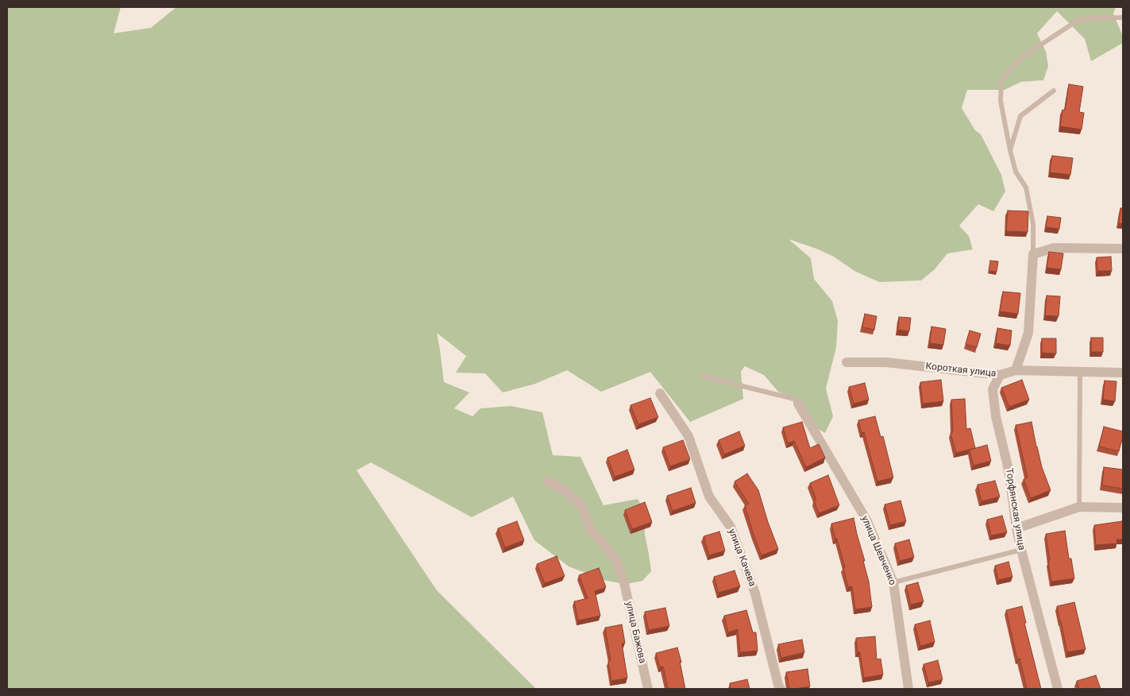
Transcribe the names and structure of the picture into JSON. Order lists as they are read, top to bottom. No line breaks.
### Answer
{"streets":{"street":["Короткая улица","Торфянская улица","улица Шевченко","улица Качева","улица Бажова"]},"crossings":[["Короткая улица","Торфянская улица"]]}
